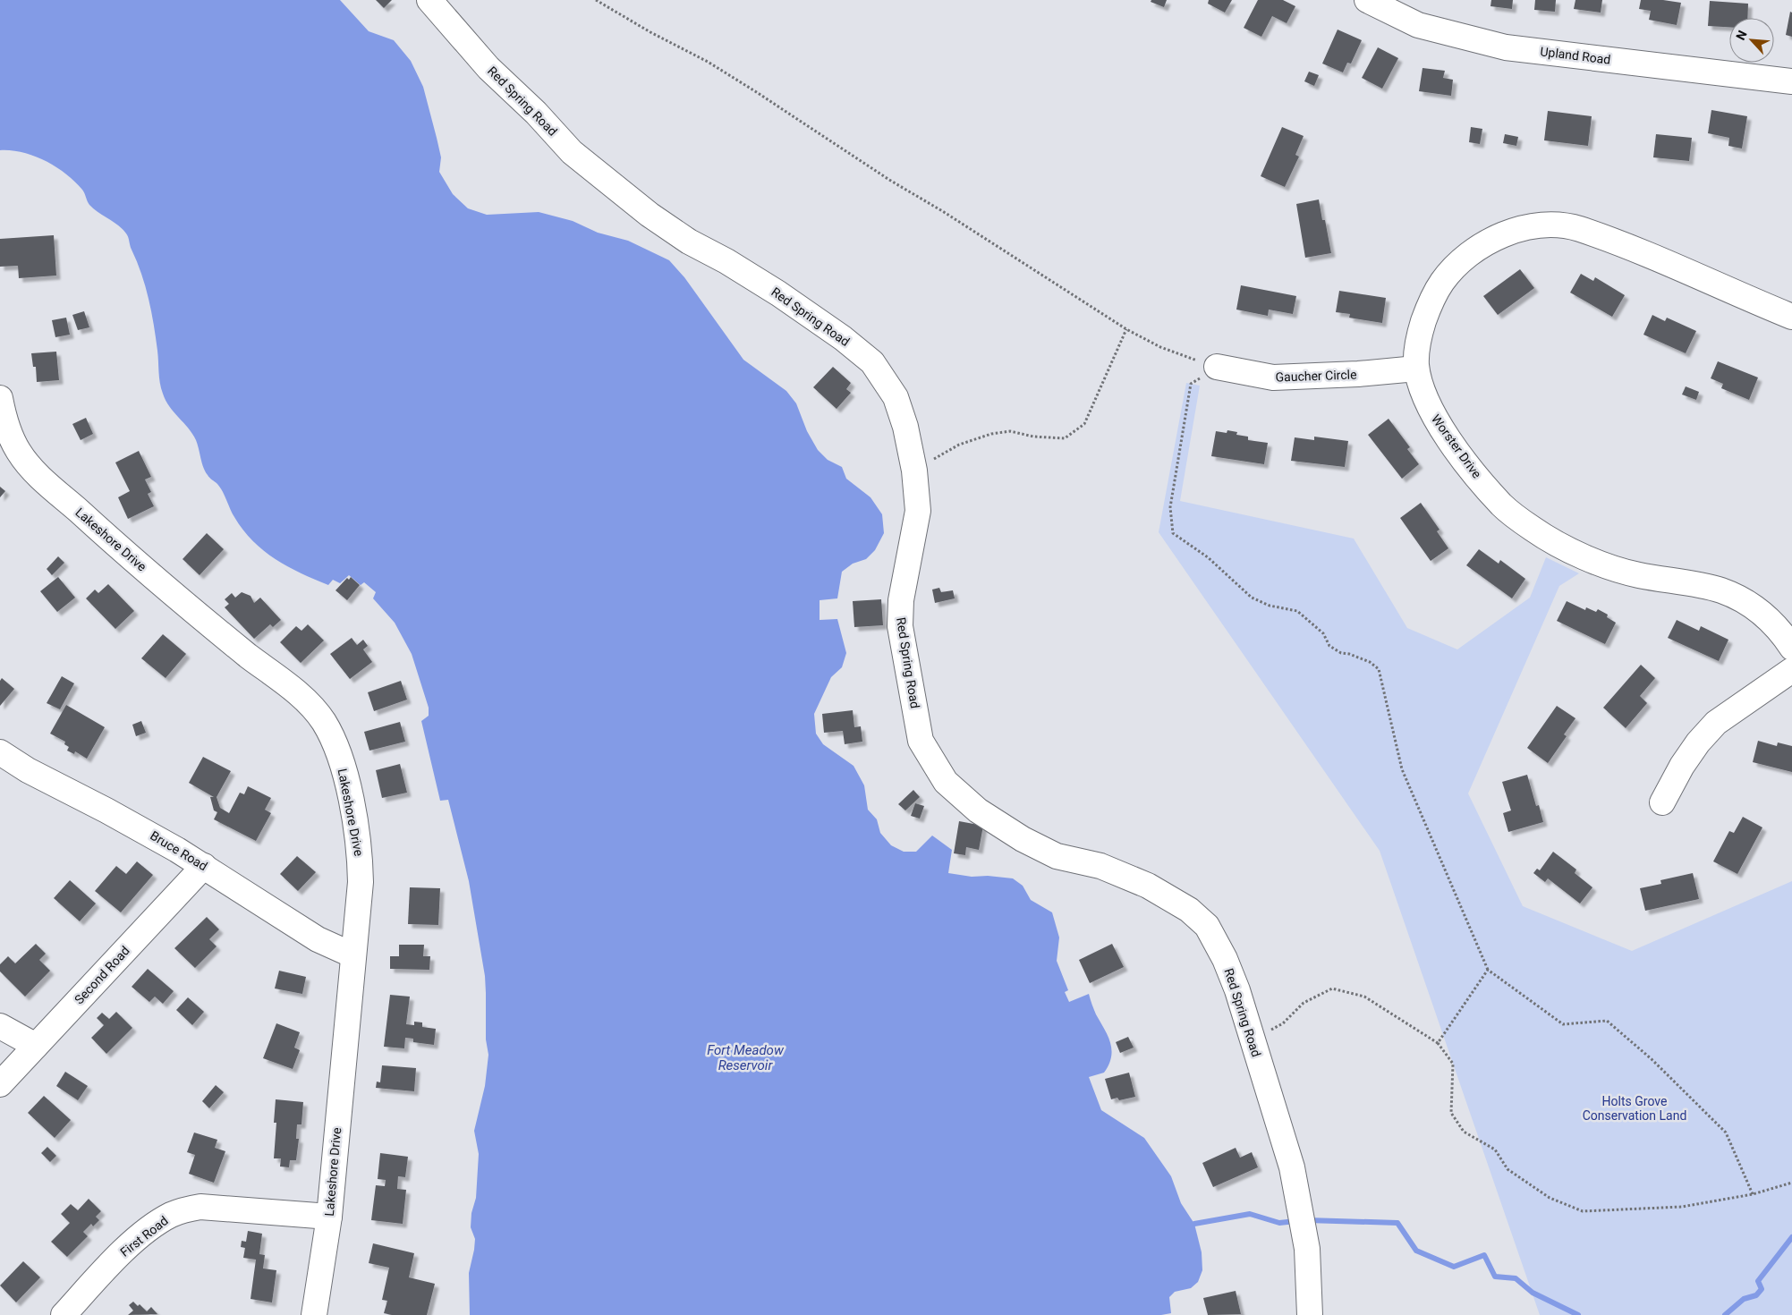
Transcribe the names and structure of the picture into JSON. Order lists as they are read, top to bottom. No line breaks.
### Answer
{"streets":{"street":["Upland Road","Red Spring Road","Gaucher Circle","Worster Drive","Lakeshore Drive","Bruce Road","Second Road","First Road"]},"crossings":[["Gaucher Circle","Worster Drive"],["Lakeshore Drive","Bruce Road"],["Lakeshore Drive","First Road"],["Bruce Road","Second Road"]],"water":["Fort Meadow Reservoir"],"parks":["Holts Grove Conservation Land"],"north":"top left"}
